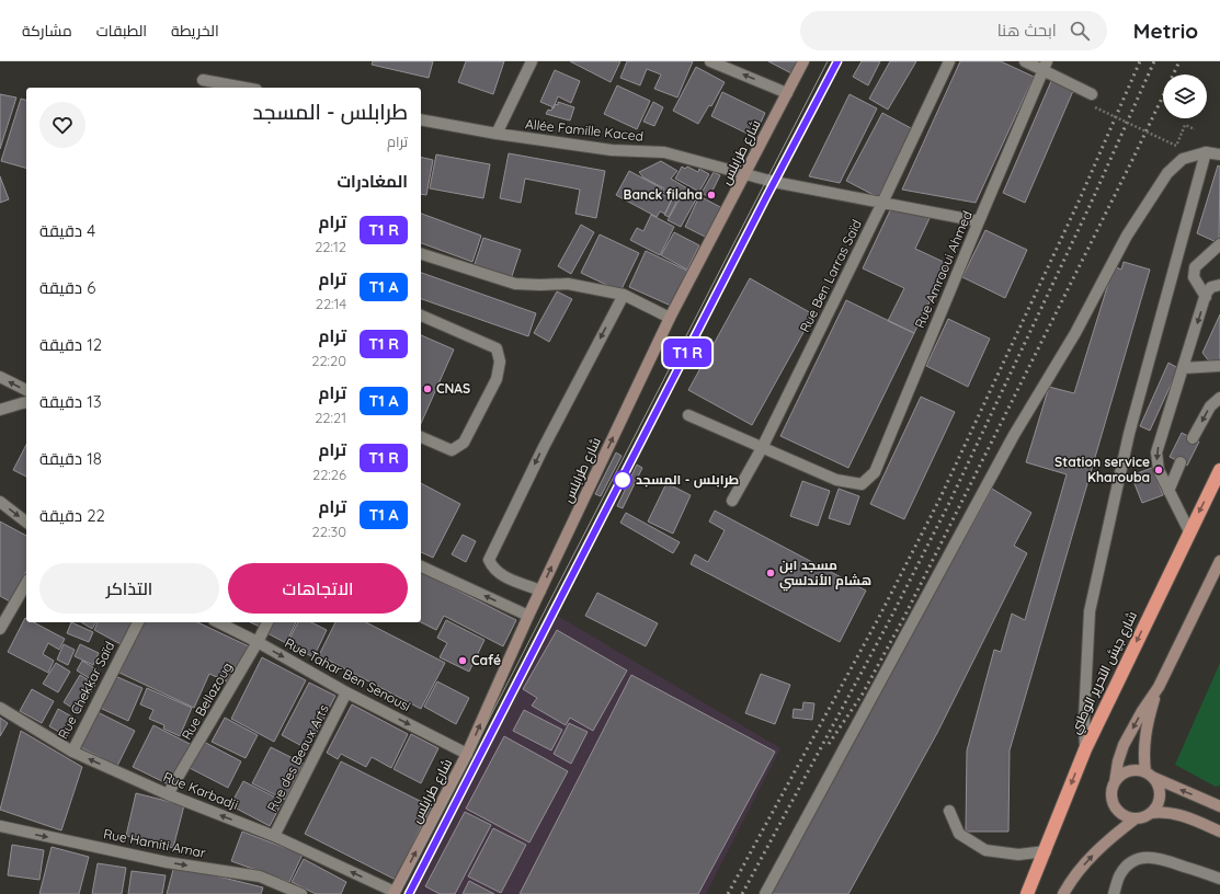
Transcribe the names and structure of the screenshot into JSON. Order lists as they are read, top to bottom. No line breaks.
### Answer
{"streets":{"highway":["شارع جيش التحرير الوطني"],"main road":["شارع طرابلس"],"street":["Allée Famille Kaced","Rue Amraoui Ahmed","Rue Ben Larras Saïd","Rue Tahar Ben Senousi","Rue Chekkar Saïd","Rue Bellazoug","Rue des Beaux Arts","Rue Karbadji","Rue Hamiti Amar"]},"crossings":[["Allée Famille Kaced","شارع طرابلس"],["Allée Famille Kaced","Rue Amraoui Ahmed"],["Allée Famille Kaced","Rue Ben Larras Saïd"],["شارع طرابلس","Rue Tahar Ben Senousi"],["شارع طرابلس","Rue Karbadji"],["Rue Amraoui Ahmed","Rue Ben Larras Saïd"],["Rue Tahar Ben Senousi","Rue Bellazoug"],["Rue Tahar Ben Senousi","Rue des Beaux Arts"],["Rue Chekkar Saïd","Rue Karbadji"],["Rue Bellazoug","Rue Karbadji"],["Rue des Beaux Arts","Rue Karbadji"]],"one_way":["شارع طرابلس","شارع جيش التحرير الوطني","Rue Tahar Ben Senousi","Rue Karbadji","Rue Hamiti Amar"],"places":["Banck filaha","CNAS","Station service Kharouba","طرابلس - المسجد","مسجد ابن هشام الأندلسي","Café"],"page":{"header":"Metrio","search":"ابحث هنا","nav":["الخريطة","الطبقات","مشاركة"],"on_map":"T1 R","heading":[["طرابلس - المسجد","ترام"],"المغادرات"],"list":[{"mark":"T1 R","name":"ترام","note":"22:12","value":"4 دقيقة"},{"mark":"T1 A","name":"ترام","note":"22:14","value":"6 دقيقة"},{"mark":"T1 R","name":"ترام","note":"22:20","value":"12 دقيقة"},{"mark":"T1 A","name":"ترام","note":"22:21","value":"13 دقيقة"},{"mark":"T1 R","name":"ترام","note":"22:26","value":"18 دقيقة"},{"mark":"T1 A","name":"ترام","note":"22:30","value":"22 دقيقة"}],"buttons":["الاتجاهات","التذاكر"]}}
